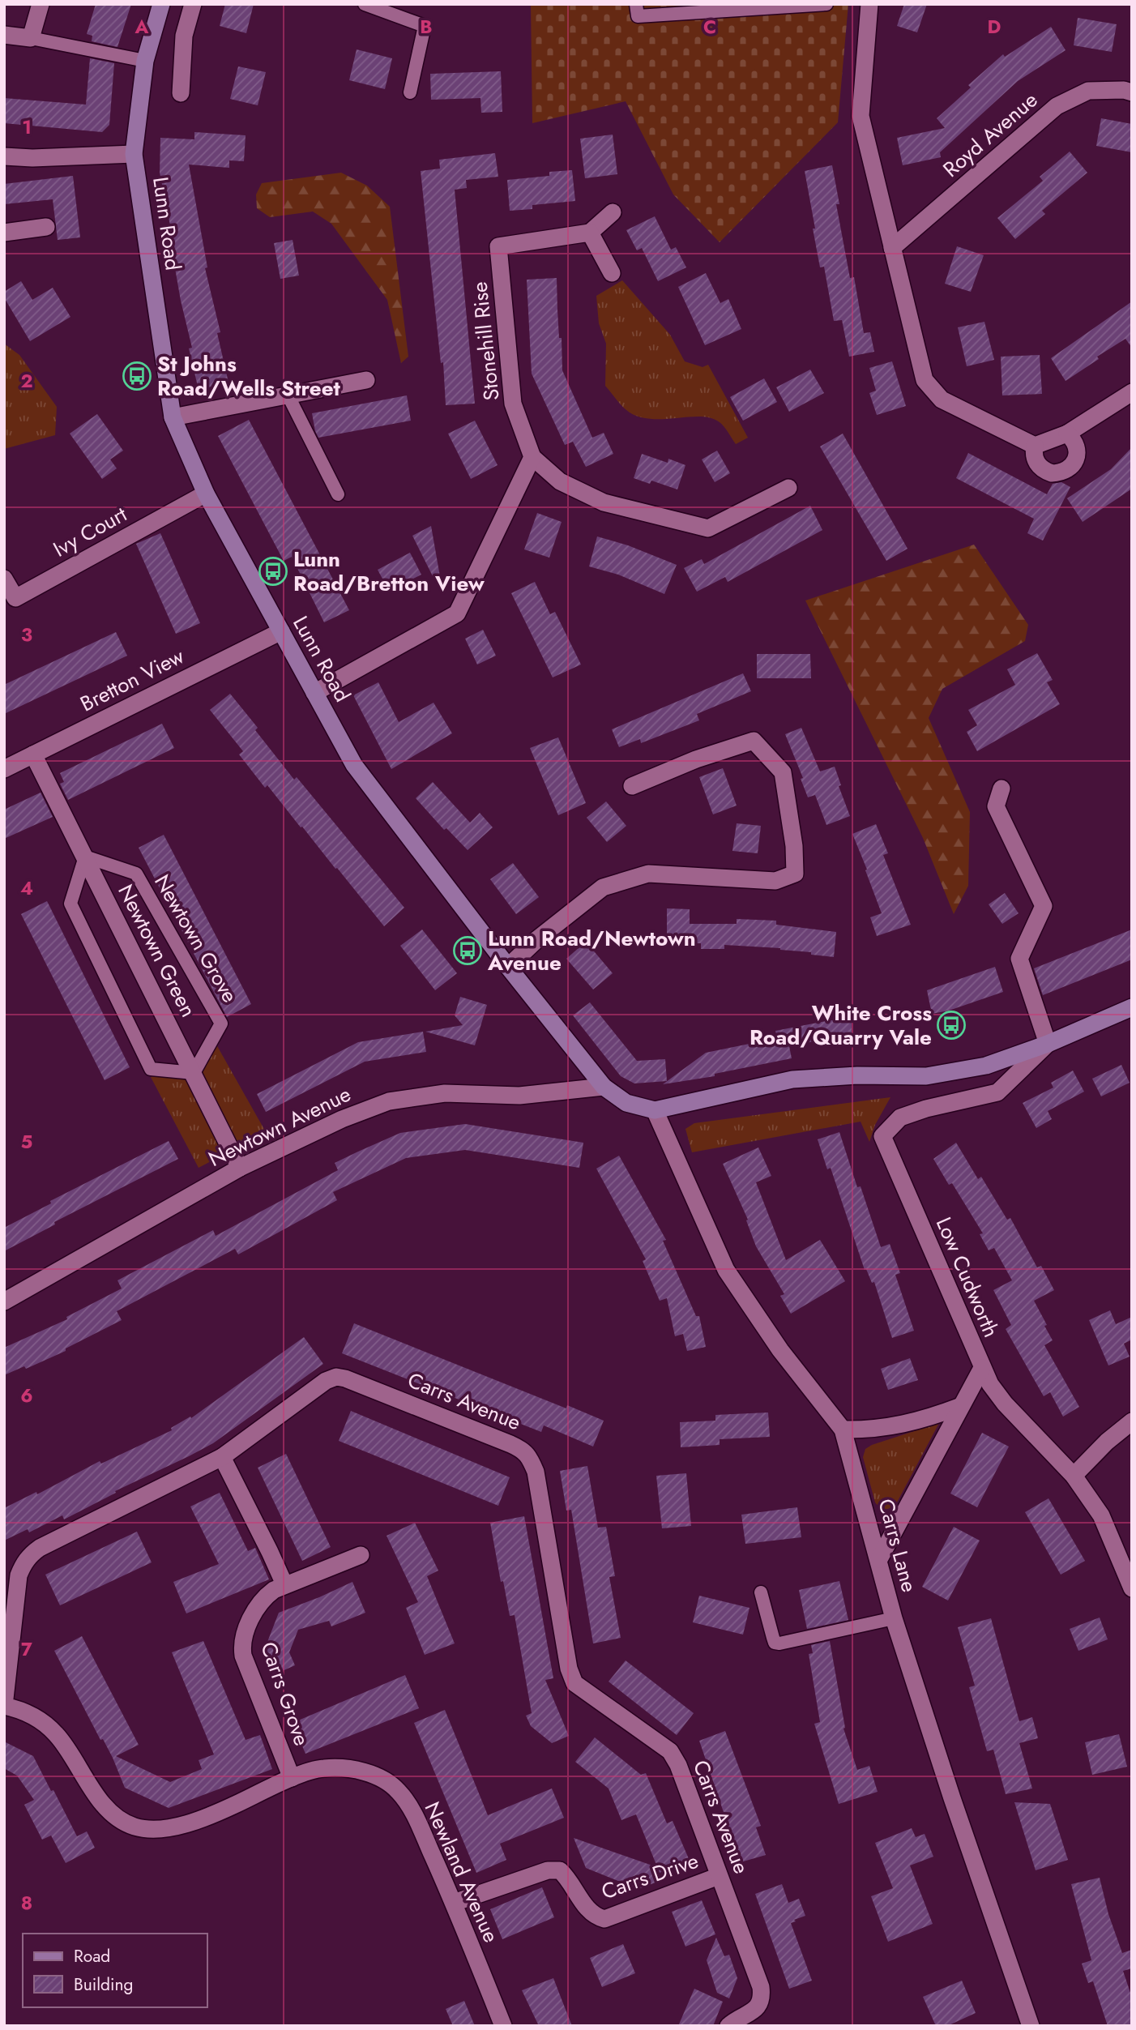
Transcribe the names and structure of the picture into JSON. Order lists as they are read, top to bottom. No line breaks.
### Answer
{"streets":{"street":["Royd Avenue","Lunn Road","Stonehill Rise","Ivy Court","Bretton View","Newtown Green","Newtown Avenue","Low Cudworth","Carrs Avenue","Carrs Lane","Carrs Grove","Newland Avenue","Carrs Drive"],"lane":["Newtown Grove"]},"crossings":[["Lunn Road","Ivy Court"],["Lunn Road","Bretton View"],["Lunn Road","Newtown Avenue"],["Lunn Road","Carrs Lane"],["Bretton View","Newtown Green"],["Newtown Grove","Newtown Green"],["Newtown Green","Newtown Avenue"],["Carrs Avenue","Newland Avenue"],["Carrs Avenue","Carrs Drive"],["Carrs Grove","Newland Avenue"],["Newland Avenue","Carrs Drive"]],"places":{"bus stop":["St Johns Road/Wells Street","Lunn Road/Bretton View","Lunn Road/Newtown Avenue","White Cross Road/Quarry Vale"]},"legend":["Road","Building"],"grid":{"columns":["A","B","C","D"],"rows":["1","2","3","4","5","6","7","8"]}}
